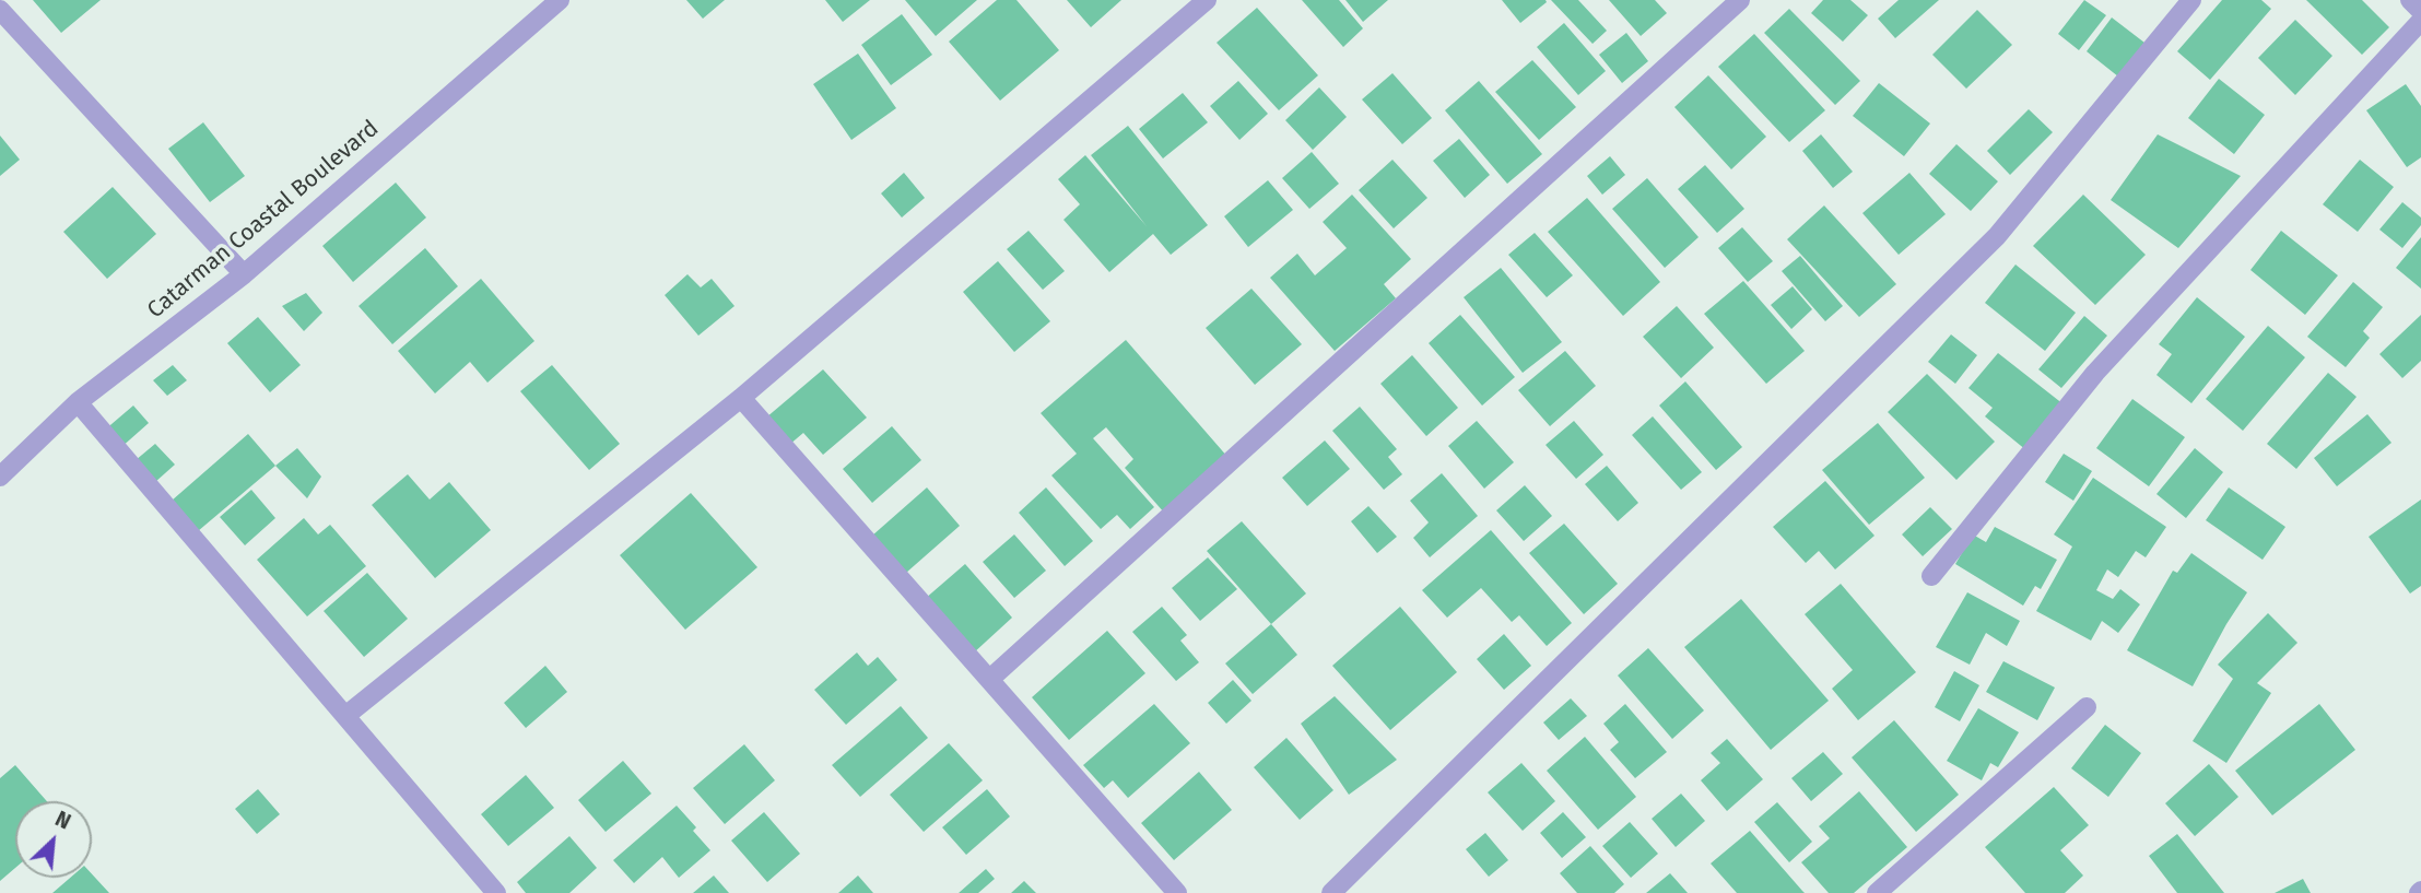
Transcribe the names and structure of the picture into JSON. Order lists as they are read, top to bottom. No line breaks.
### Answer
{"streets":{"street":["Catarman Coastal Boulevard"]},"north":"top right"}
